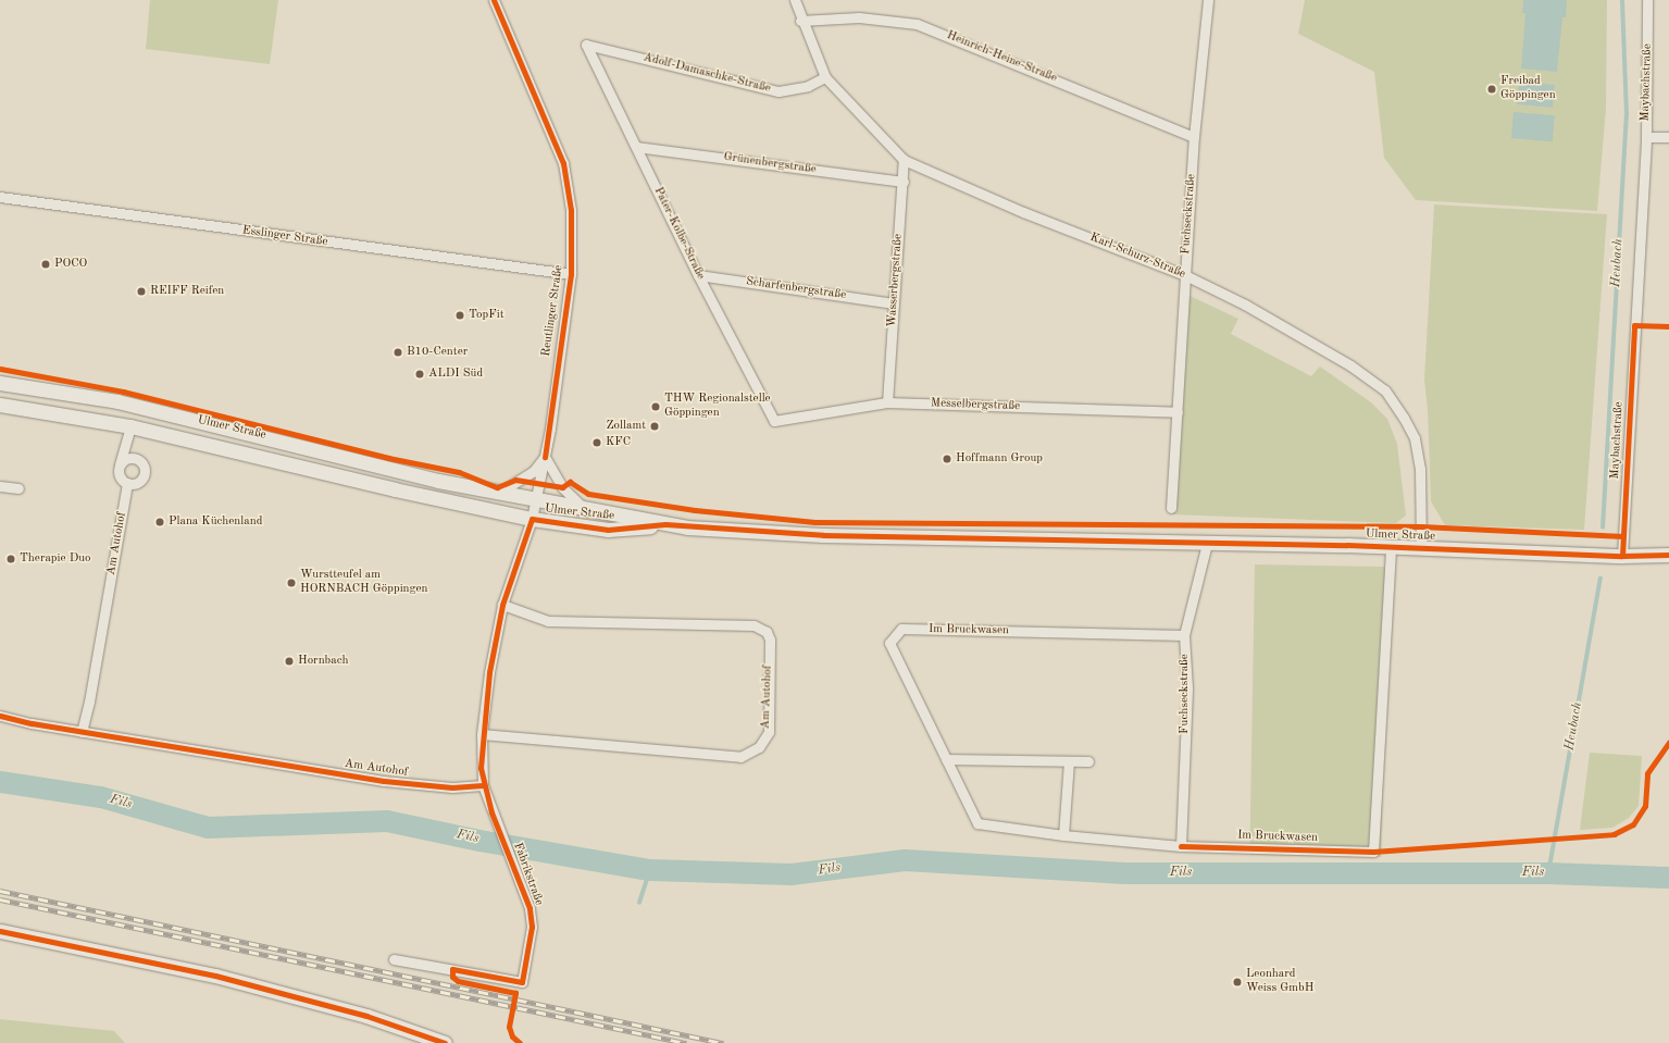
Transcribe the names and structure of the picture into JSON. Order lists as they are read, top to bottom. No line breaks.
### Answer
{"streets":{"main road":["Ulmer Straße"],"street":["Heinrich-Heine-Straße","Adolf-Damaschke-Straße","Maybachstraße","Grünenbergstraße","Fuchseckstraße","Pater-Kolbe-Straße","Esslinger Straße","Karl-Schurz-Straße","Wasserbergstraße","Scharfenbergstraße","Reutlinger Straße","Messelbergstraße","Am Autohof","Im Bruckwasen","Fabrikstraße"]},"crossings":[["Heinrich-Heine-Straße","Fuchseckstraße"],["Heinrich-Heine-Straße","Karl-Schurz-Straße"],["Adolf-Damaschke-Straße","Pater-Kolbe-Straße"],["Adolf-Damaschke-Straße","Karl-Schurz-Straße"],["Maybachstraße","Ulmer Straße"],["Grünenbergstraße","Pater-Kolbe-Straße"],["Grünenbergstraße","Wasserbergstraße"],["Fuchseckstraße","Karl-Schurz-Straße"],["Fuchseckstraße","Messelbergstraße"],["Fuchseckstraße","Ulmer Straße"],["Fuchseckstraße","Im Bruckwasen"],["Pater-Kolbe-Straße","Scharfenbergstraße"],["Pater-Kolbe-Straße","Messelbergstraße"],["Esslinger Straße","Reutlinger Straße"],["Karl-Schurz-Straße","Wasserbergstraße"],["Karl-Schurz-Straße","Ulmer Straße"],["Wasserbergstraße","Scharfenbergstraße"],["Wasserbergstraße","Messelbergstraße"],["Reutlinger Straße","Ulmer Straße"],["Ulmer Straße","Im Bruckwasen"],["Am Autohof","Fabrikstraße"]],"water":["Heubach","Fils"],"places":["Freibad Göppingen","POCO","REIFF Reifen","TopFit","B10-Center","ALDI Süd","THW Regionalstelle Göppingen","Zollamt","KFC","Hoffmann Group","Plana Küchenland","Therapie Duo","Wurstteufel am HORNBACH Göppingen","Hornbach","Leonhard Weiss GmbH"]}
